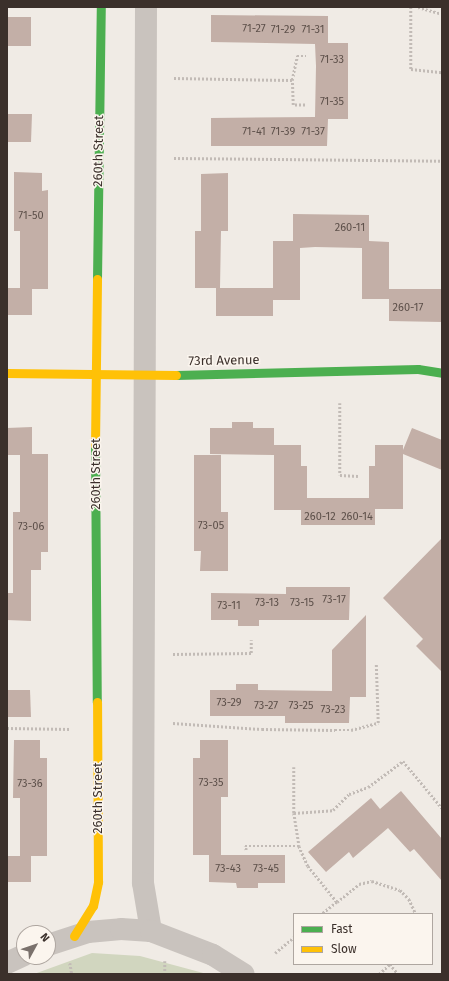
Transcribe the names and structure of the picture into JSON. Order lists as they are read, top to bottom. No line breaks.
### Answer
{"streets":{"street":["260th Street","73rd Avenue"]},"crossings":[["260th Street","73rd Avenue"]],"house_numbers":["71-27","71-29","71-31","71-33","71-35","71-41","71-39","71-37","71-50","260-11","260-17","260-12","260-14","73-05","73-06","73-17","73-13","73-15","73-11","73-29","73-27","73-25","73-23","73-35","73-36","73-43","73-45"],"legend":["Fast","Slow"],"north":"top right"}
